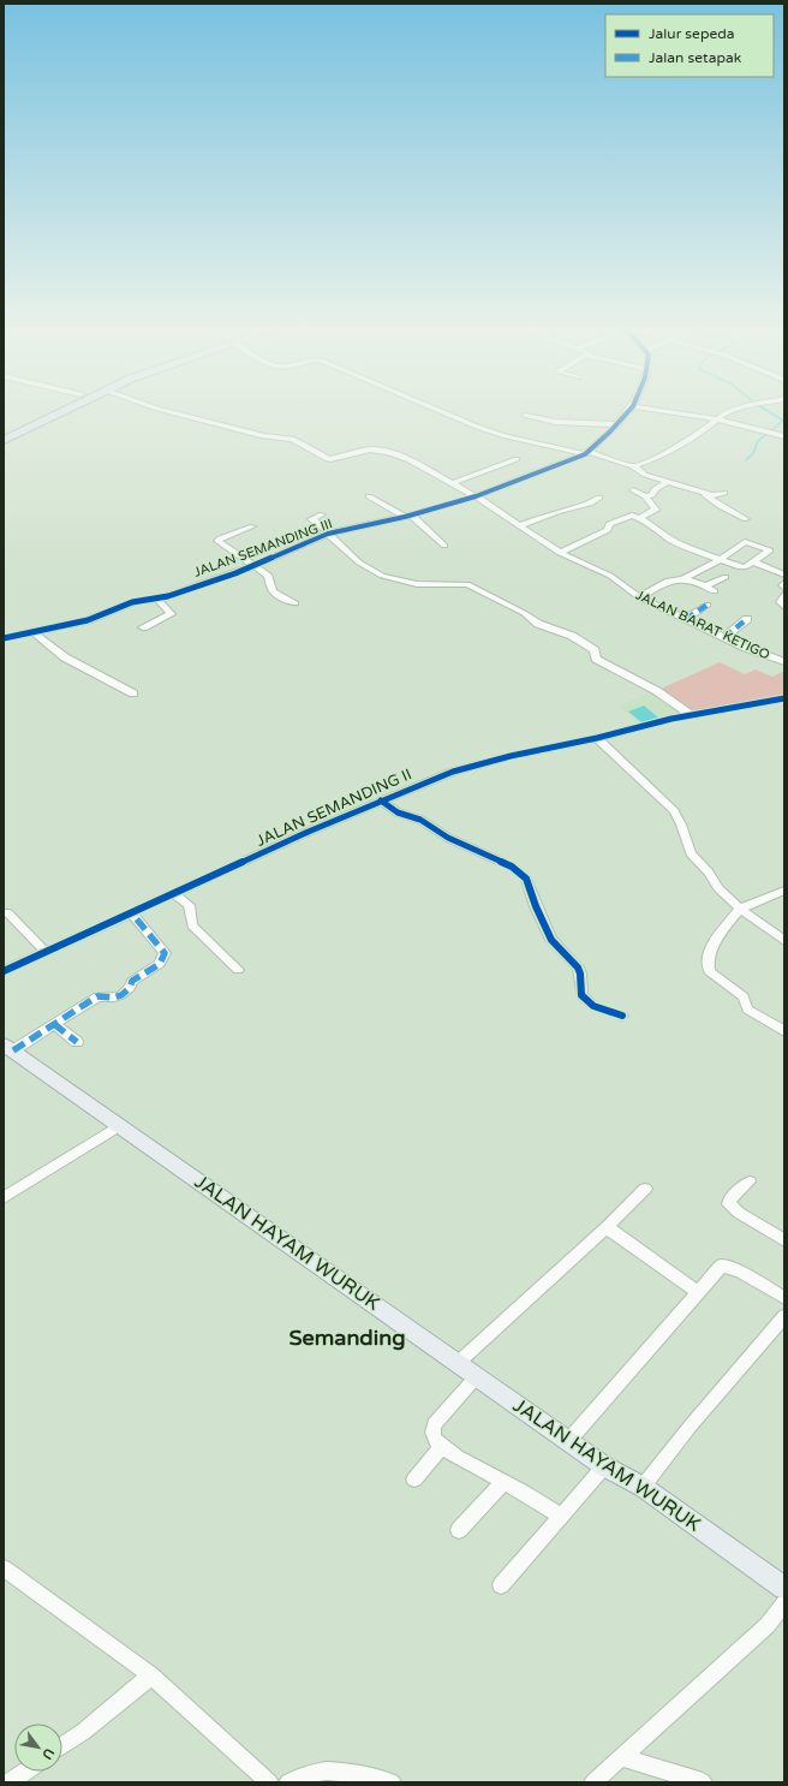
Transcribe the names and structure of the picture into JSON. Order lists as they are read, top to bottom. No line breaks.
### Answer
{"streets":{"main road":["JALAN HAYAM WURUK"],"street":["JALAN SEMANDING III","JALAN BARAT KETIGO","JALAN SEMANDING II"]},"crossings":[["JALAN SEMANDING III","JALAN BARAT KETIGO"]],"districts":["Semanding"],"legend":["Jalur sepeda","Jalan setapak"],"north":"bottom right"}
